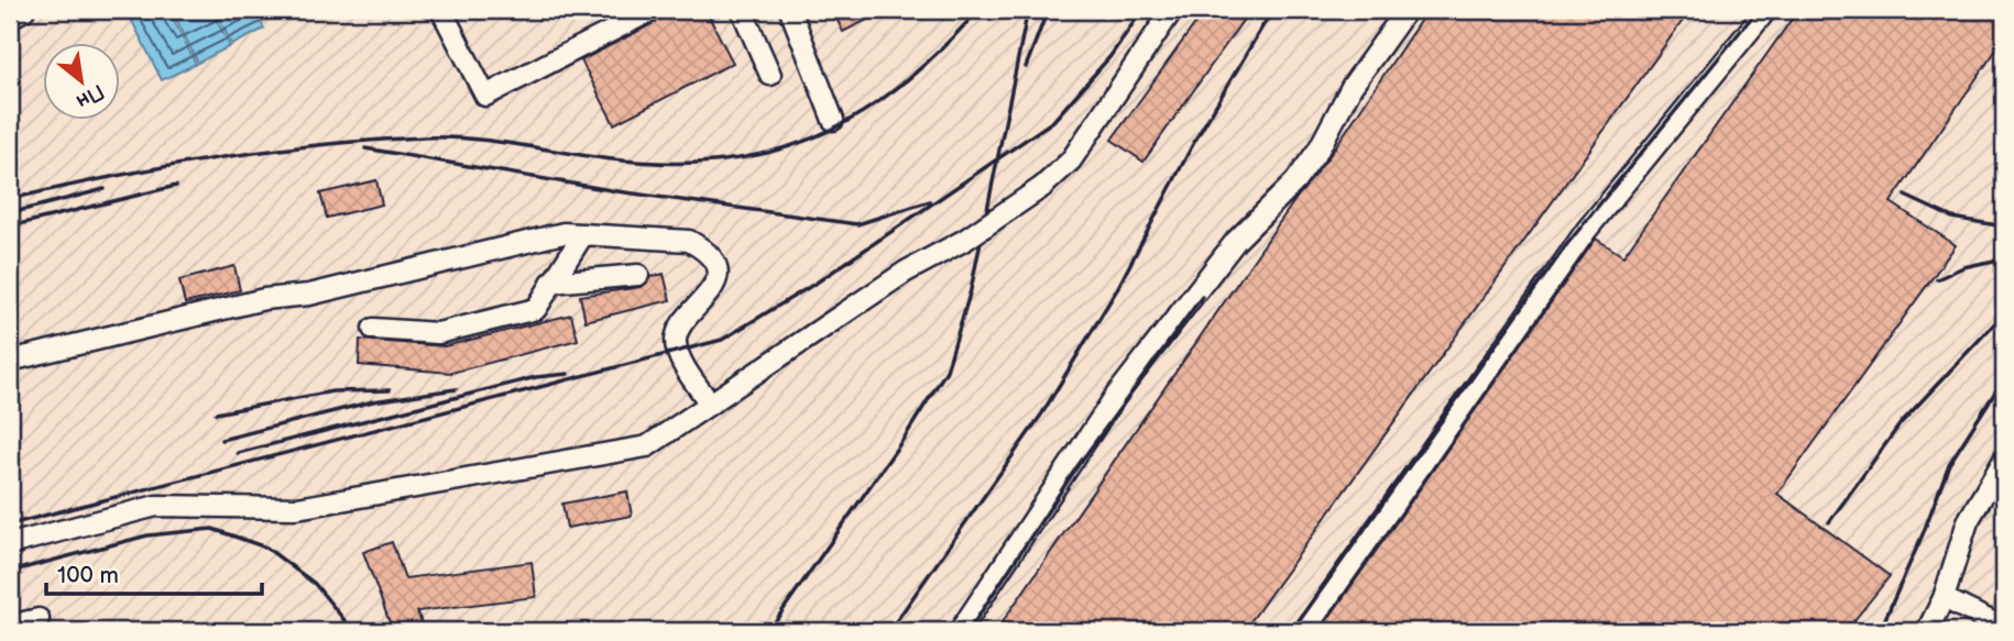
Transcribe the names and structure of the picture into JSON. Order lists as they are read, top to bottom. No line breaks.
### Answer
{"scale_bar":"100 m","north":"bottom right"}
